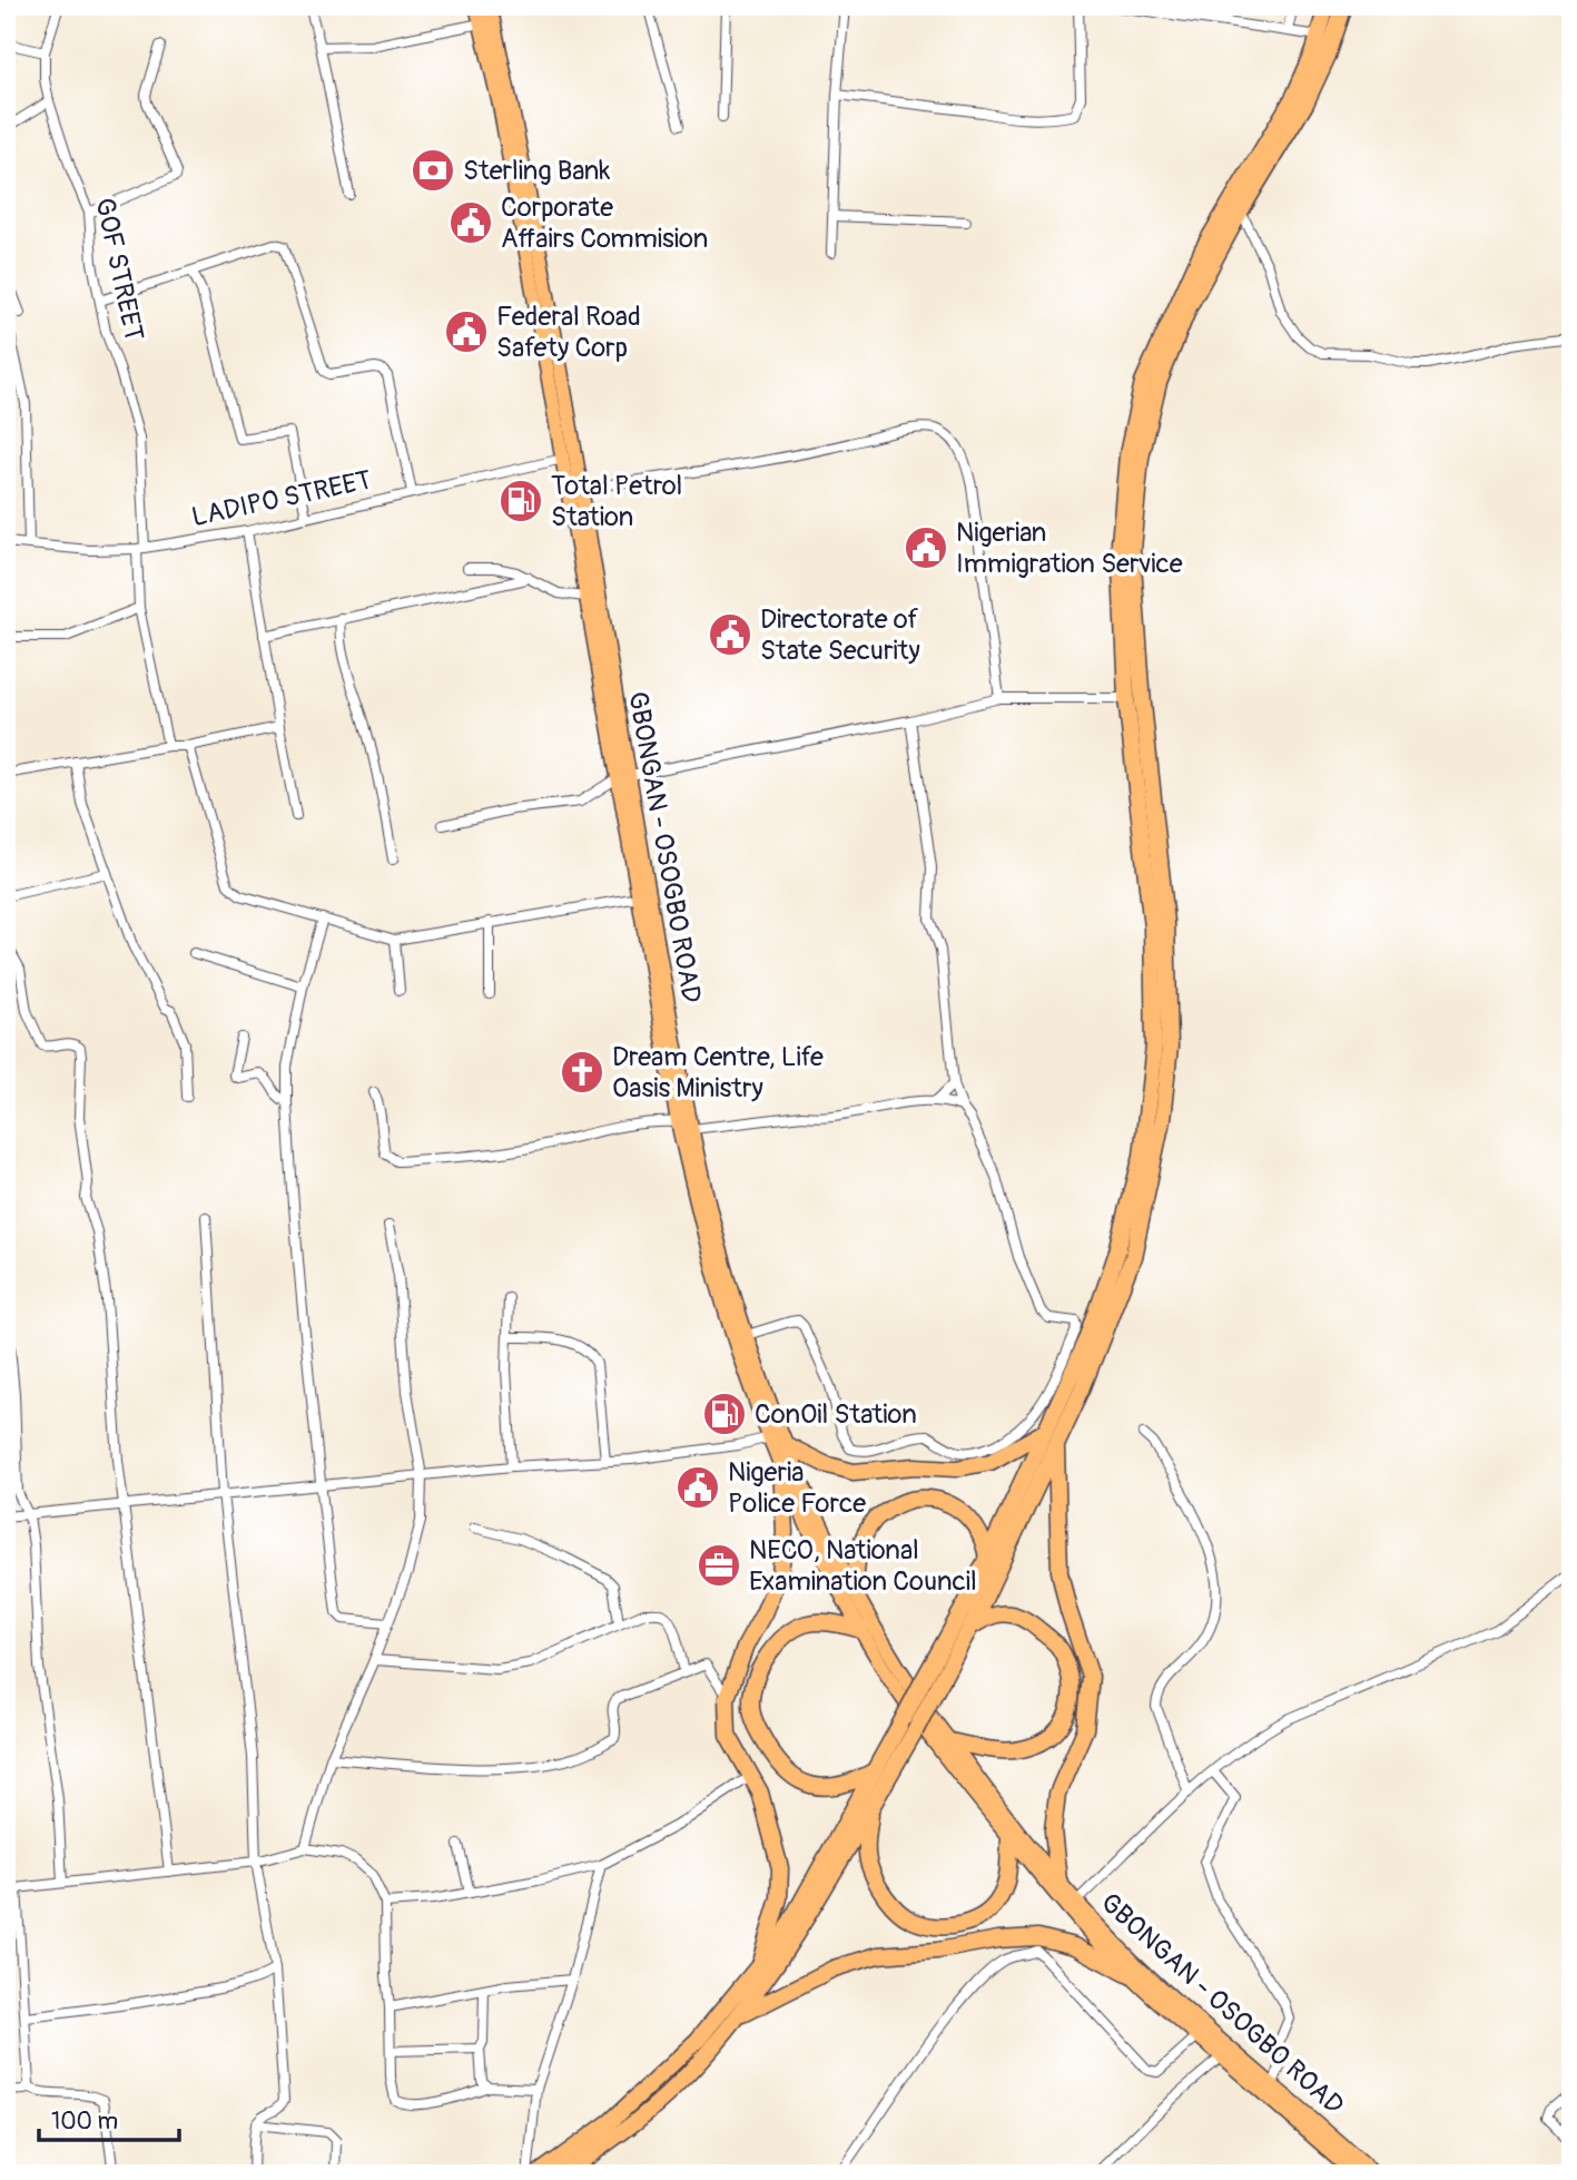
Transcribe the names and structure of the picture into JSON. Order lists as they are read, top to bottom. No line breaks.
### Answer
{"streets":{"main road":["GBONGAN - OSOGBO ROAD"],"street":["GOF STREET","LADIPO STREET"]},"crossings":[["GOF STREET","LADIPO STREET"],["LADIPO STREET","GBONGAN - OSOGBO ROAD"]],"places":{"bank":["Sterling Bank"],"public building":["Corporate Affairs Commision","Federal Road Safety Corp","Nigerian Immigration Service","Directorate of State Security","Nigeria Police Force"],"fuel station":["Total Petrol Station","ConOil Station"],"church":["Dream Centre, Life Oasis Ministry"],"office":["NECO, National Examination Council"]},"scale_bar":"100 m"}
